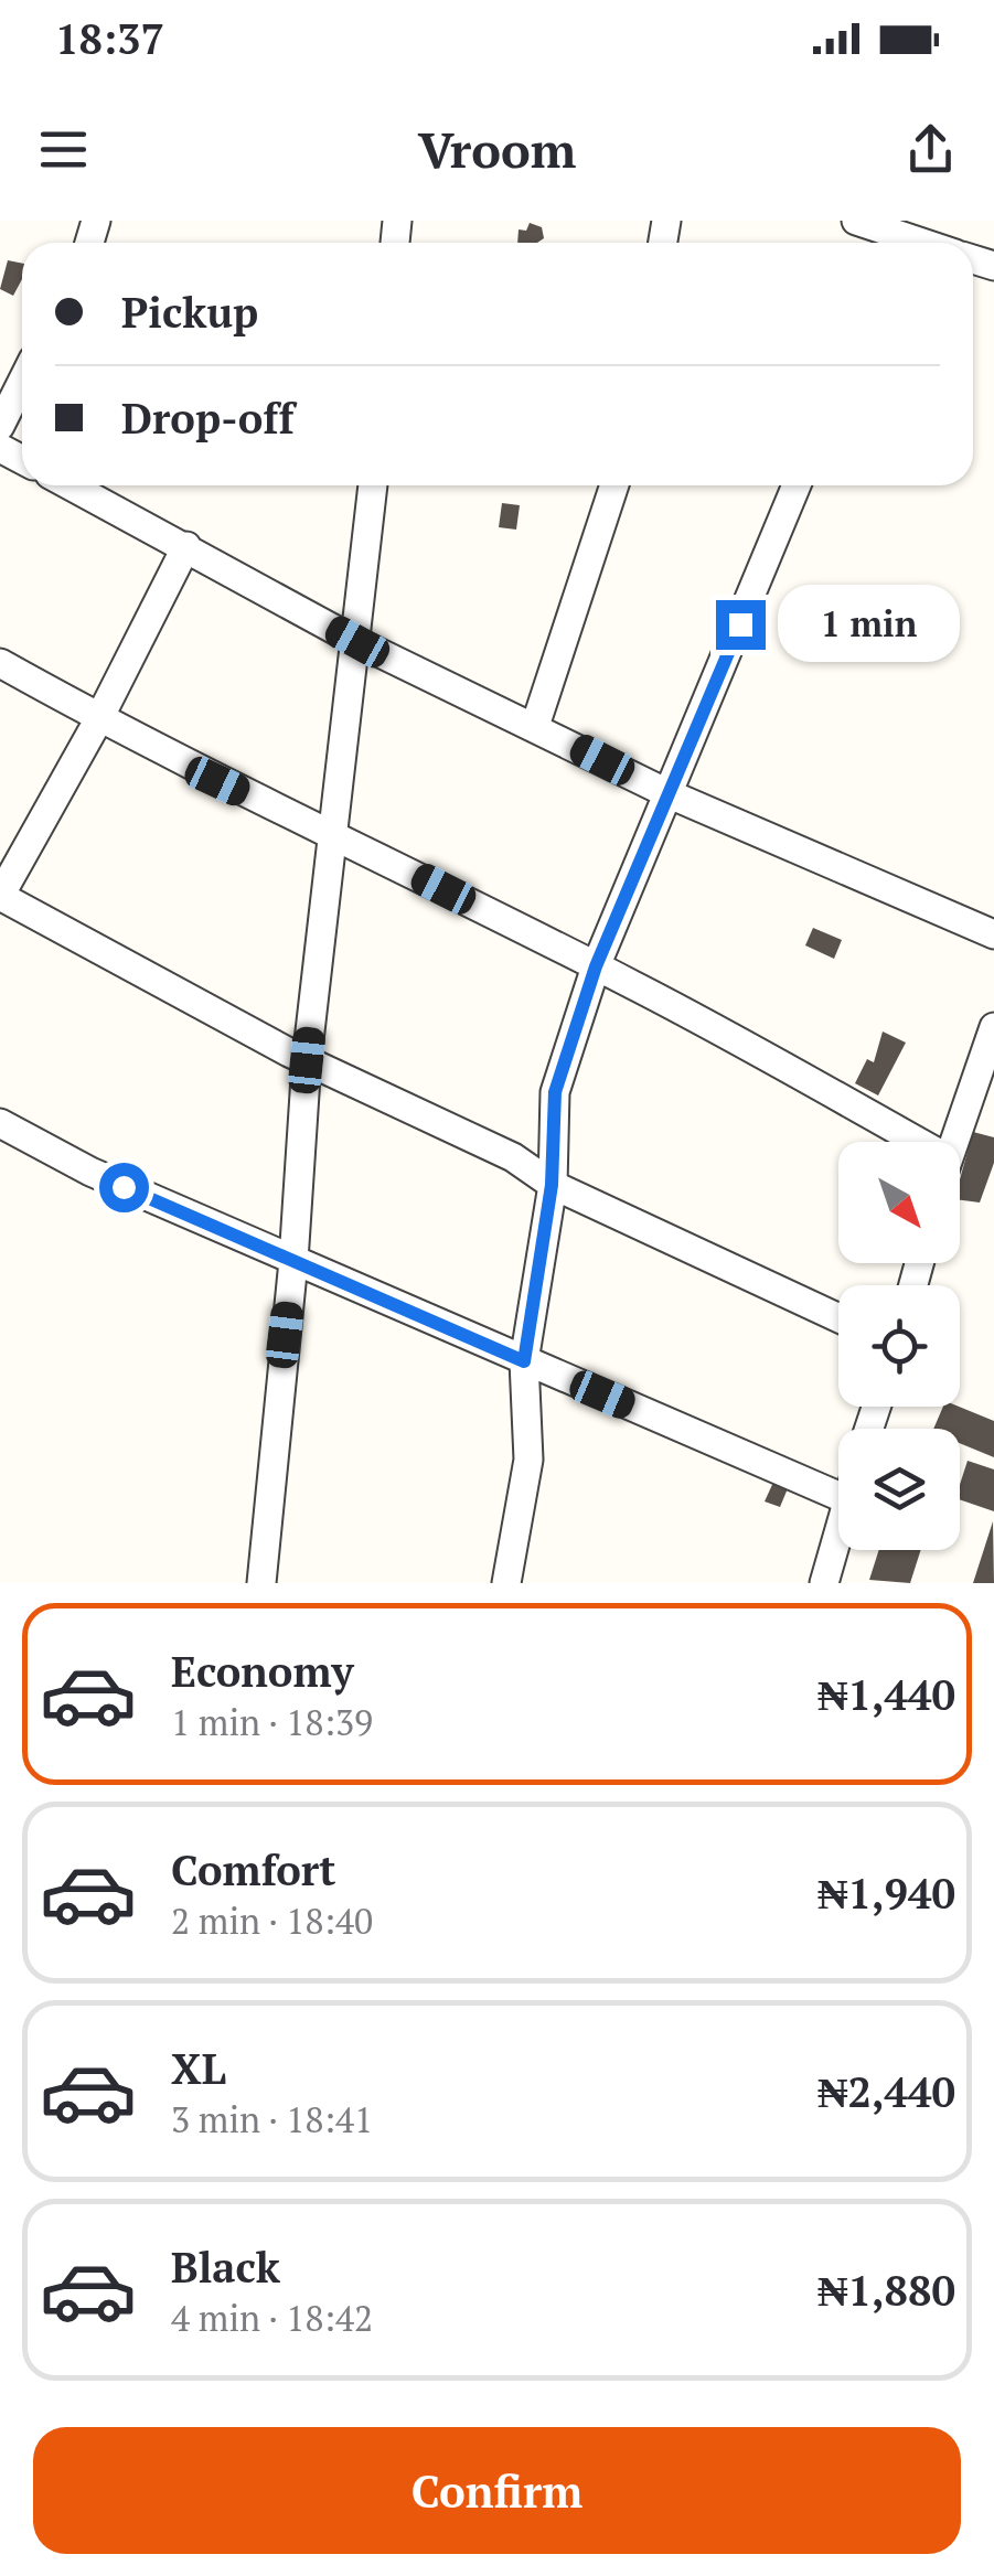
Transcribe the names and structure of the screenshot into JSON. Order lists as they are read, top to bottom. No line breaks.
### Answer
{"north":"bottom right","page":{"status":"18:37","header":"Vroom","banner":["Pickup","Drop-off"],"bubble":"1 min","list":[{"name":"Economy","note":"1 min · 18:39","value":"₦1,440"},{"name":"Comfort","note":"2 min · 18:40","value":"₦1,940"},{"name":"XL","note":"3 min · 18:41","value":"₦2,440"},{"name":"Black","note":"4 min · 18:42","value":"₦1,880"}],"buttons":"Confirm"}}
